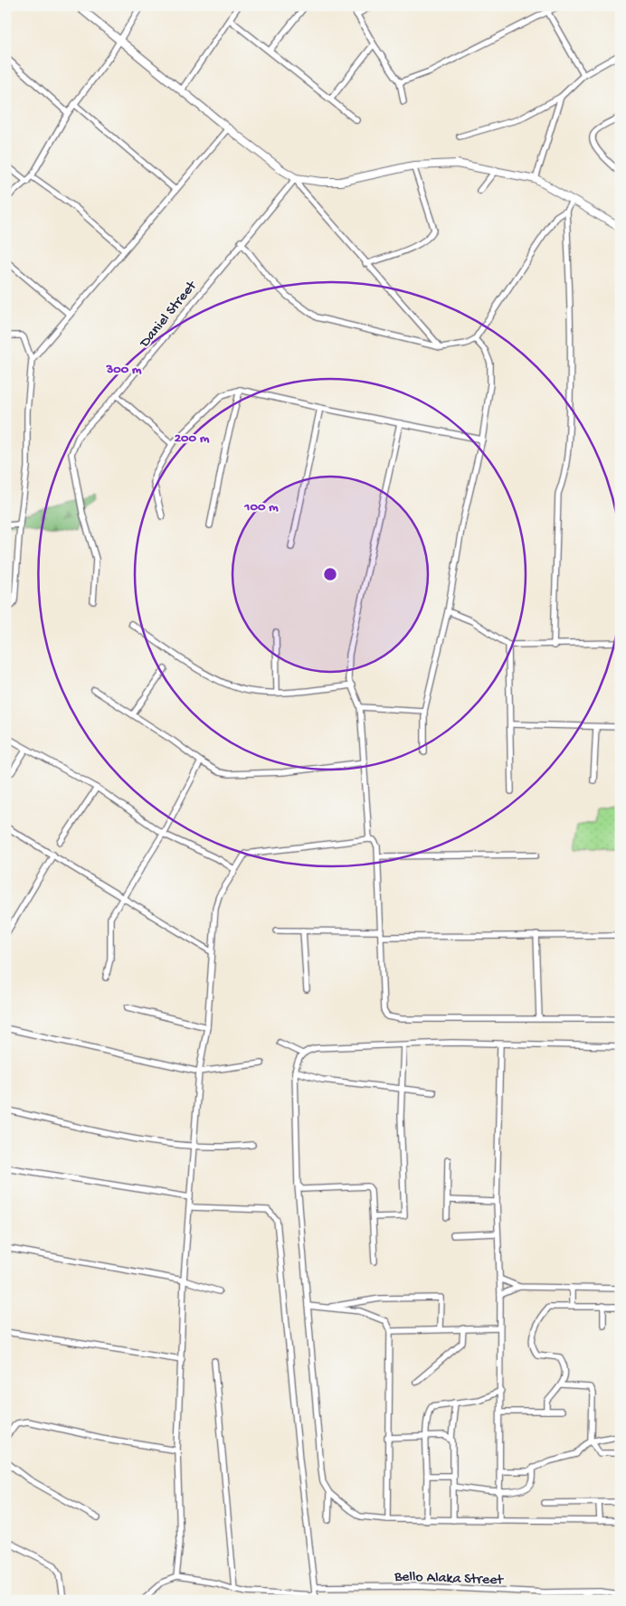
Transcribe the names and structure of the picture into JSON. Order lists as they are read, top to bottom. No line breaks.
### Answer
{"streets":{"street":["Daniel Street","Bello Alaka Street"]},"rings":["300 m","200 m","100 m"]}
